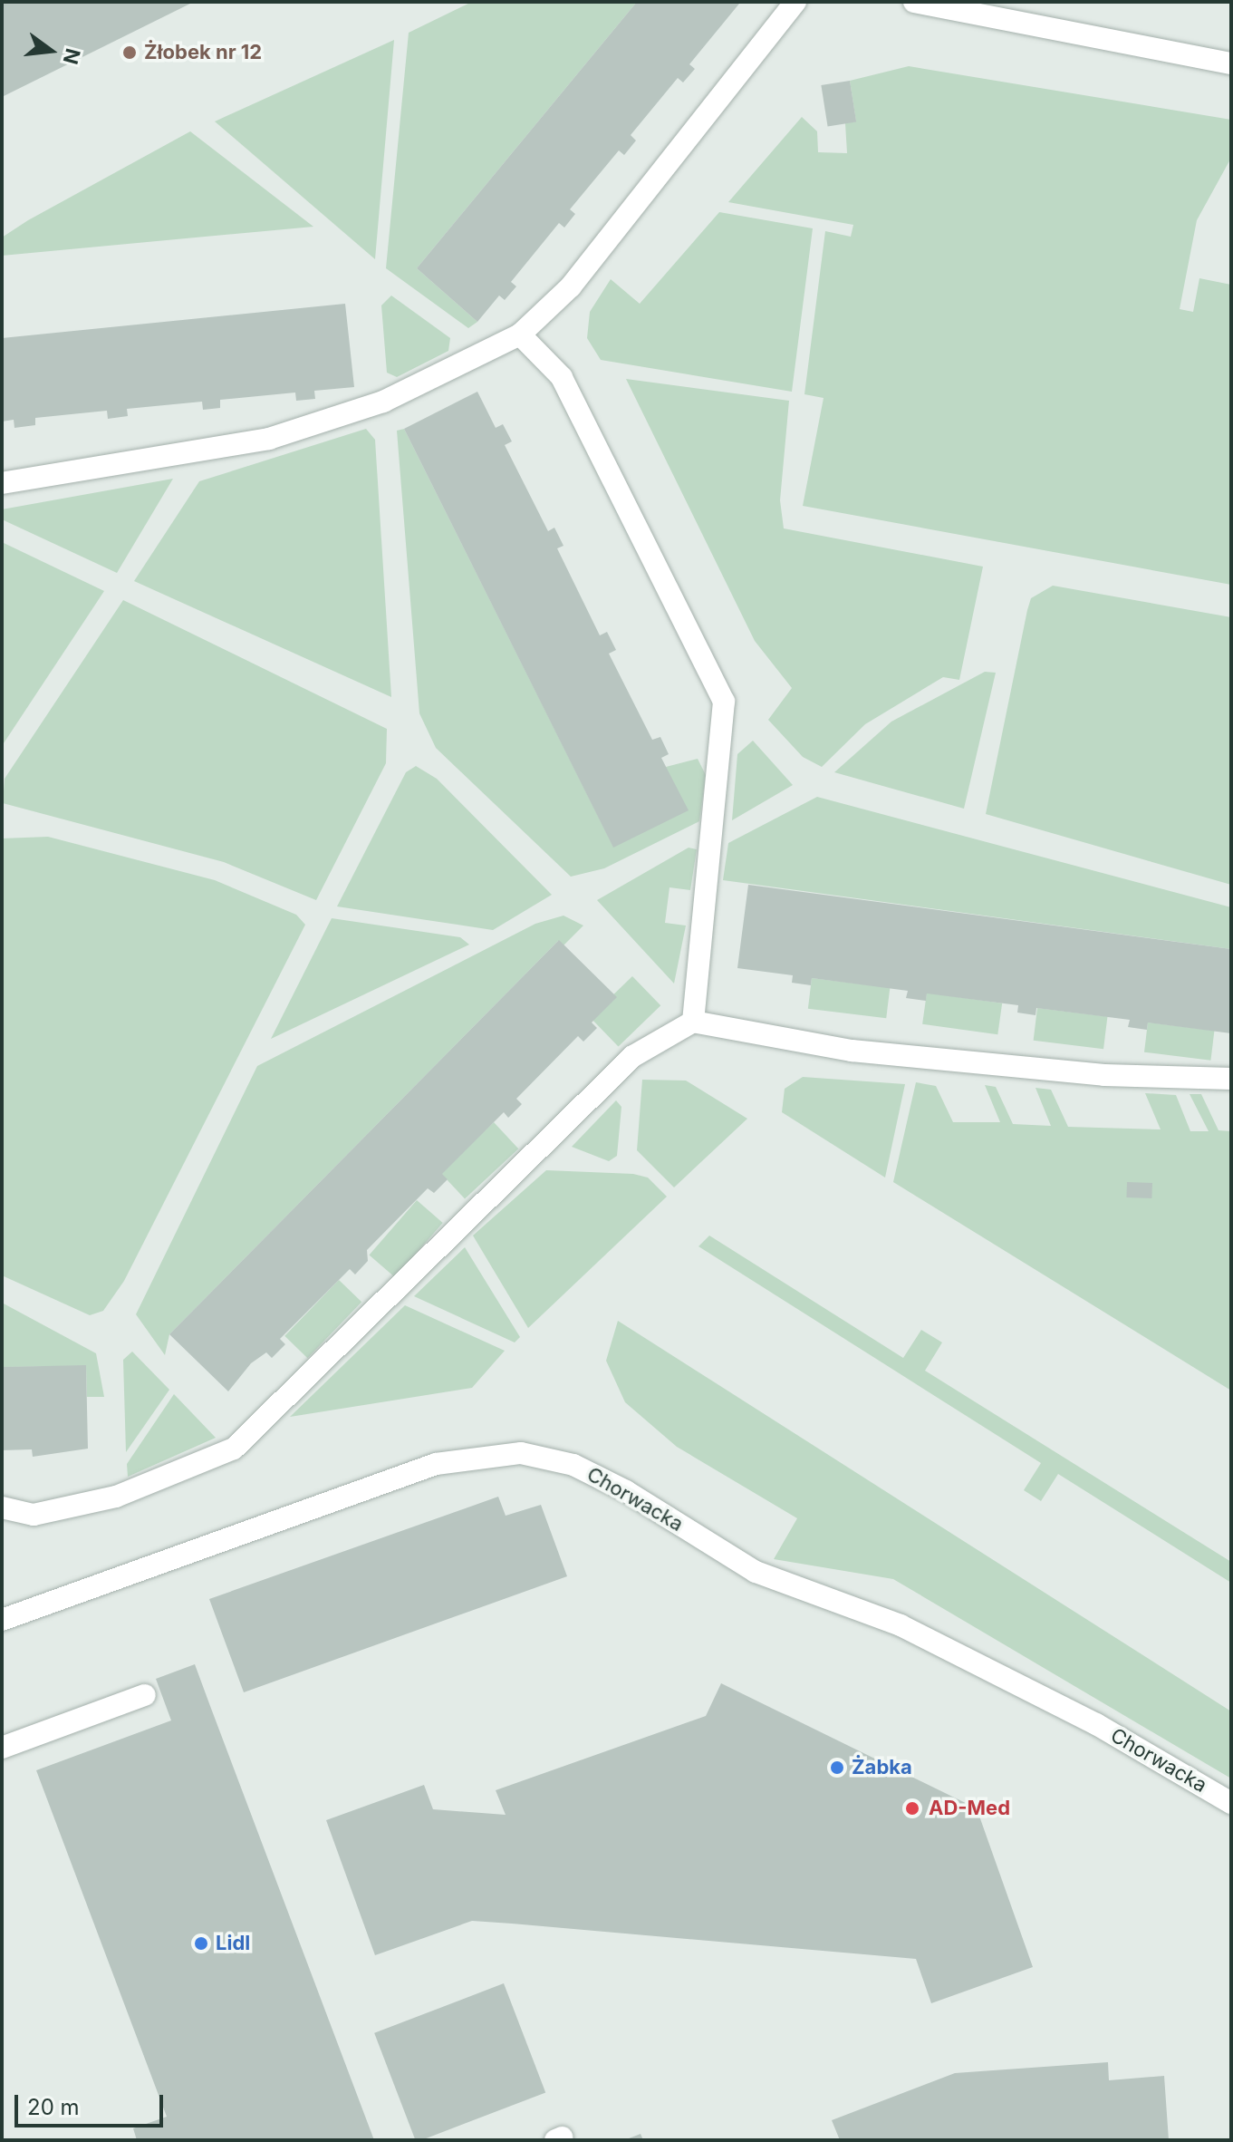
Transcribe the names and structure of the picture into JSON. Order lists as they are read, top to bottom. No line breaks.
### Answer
{"streets":{"street":["Chorwacka"]},"places":["Żłobek nr 12","Żabka","AD-Med","Lidl"],"scale_bar":"20 m","north":"right"}
